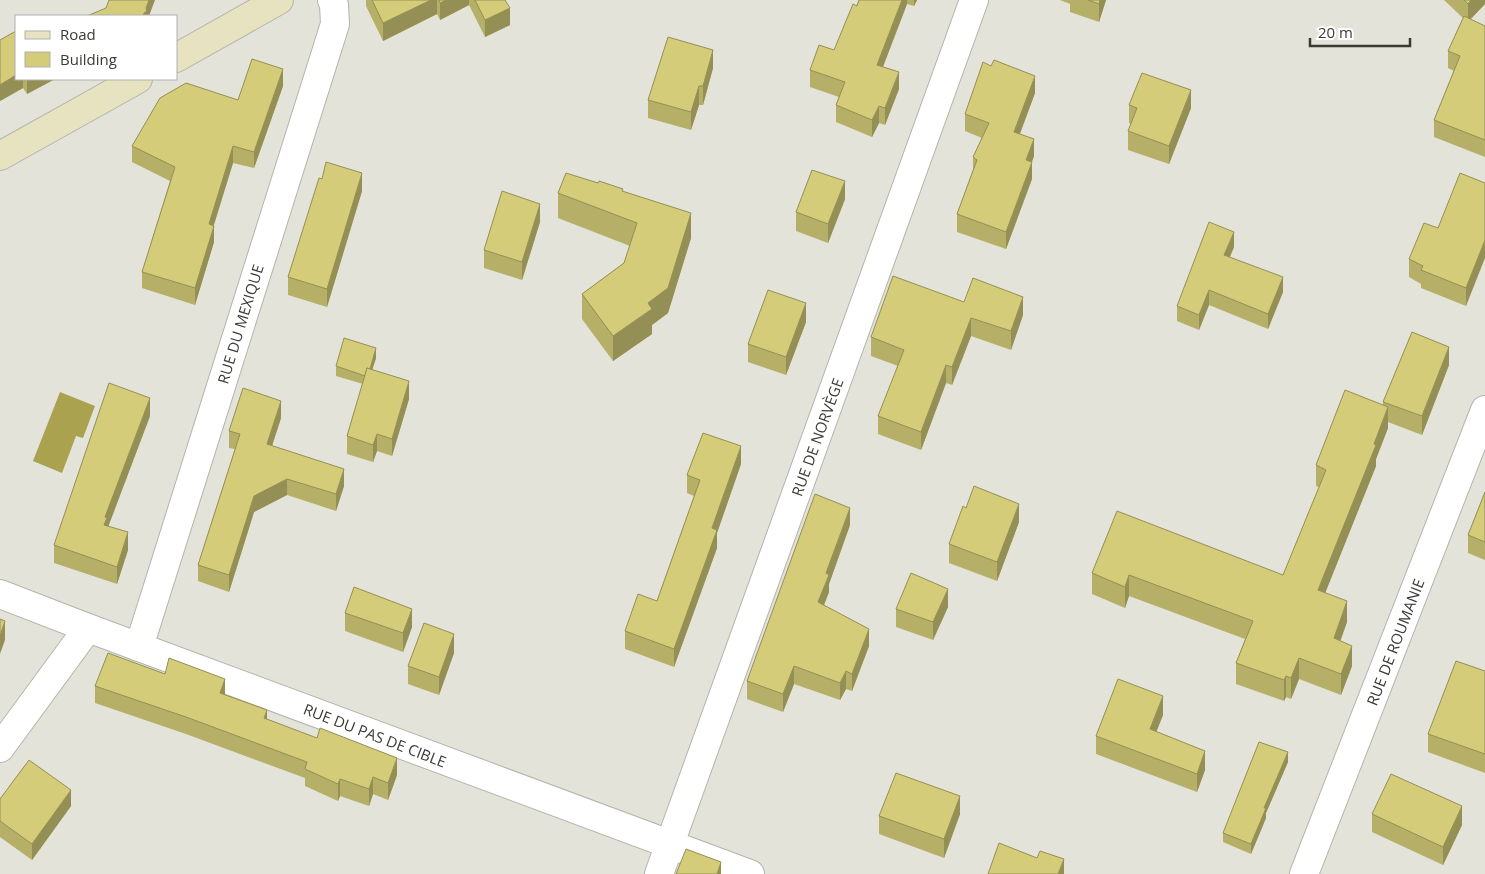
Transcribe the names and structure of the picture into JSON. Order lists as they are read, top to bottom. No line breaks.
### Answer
{"streets":{"street":["RUE DU MEXIQUE","RUE DE NORVÈGE","RUE DE ROUMANIE","RUE DU PAS DE CIBLE"]},"crossings":[["RUE DU MEXIQUE","RUE DU PAS DE CIBLE"],["RUE DE NORVÈGE","RUE DU PAS DE CIBLE"]],"legend":["Road","Building"],"scale_bar":"20 m"}
